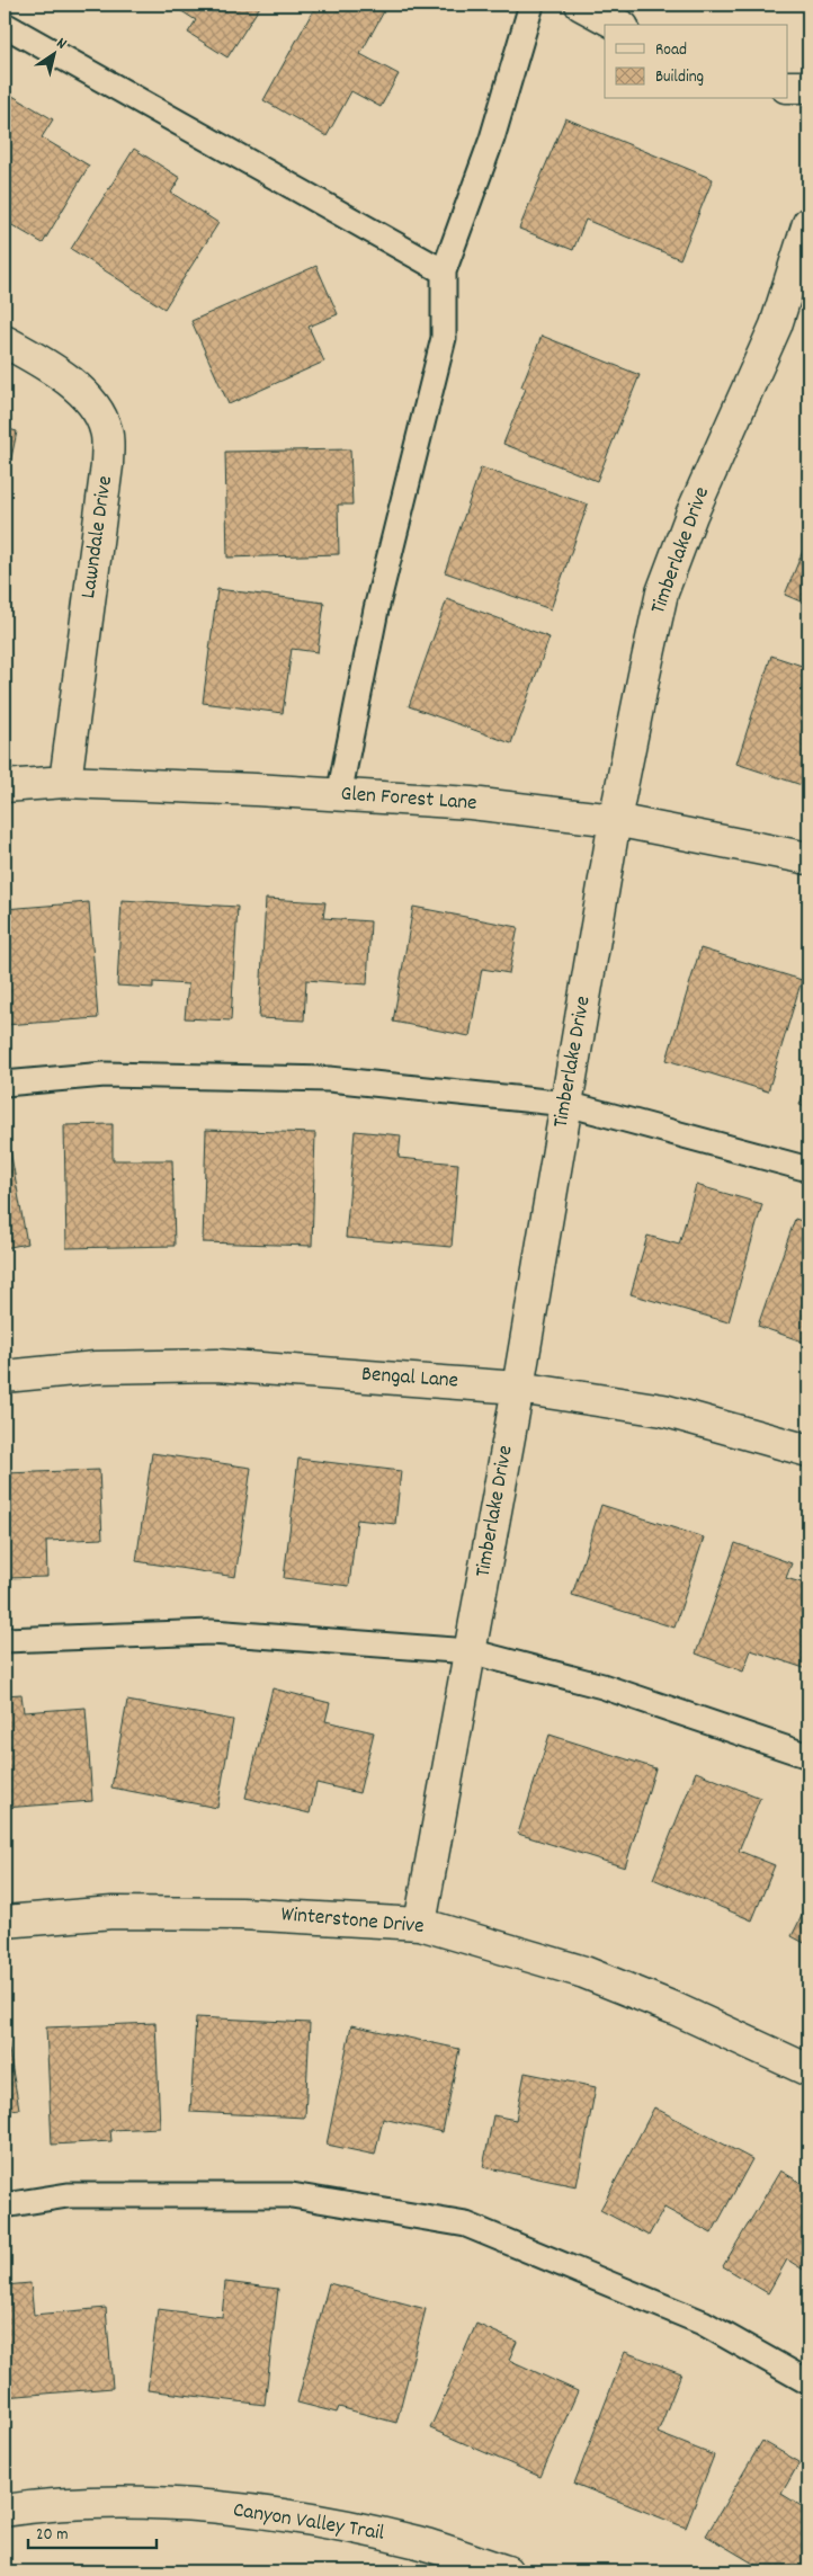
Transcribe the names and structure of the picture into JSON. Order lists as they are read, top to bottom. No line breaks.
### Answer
{"streets":{"street":["Lawndale Drive","Timberlake Drive","Glen Forest Lane","Bengal Lane","Winterstone Drive","Canyon Valley Trail"]},"crossings":[["Lawndale Drive","Glen Forest Lane"],["Timberlake Drive","Glen Forest Lane"],["Timberlake Drive","Bengal Lane"],["Timberlake Drive","Winterstone Drive"]],"legend":["Road","Building"],"scale_bar":"20 m","north":"top right"}
